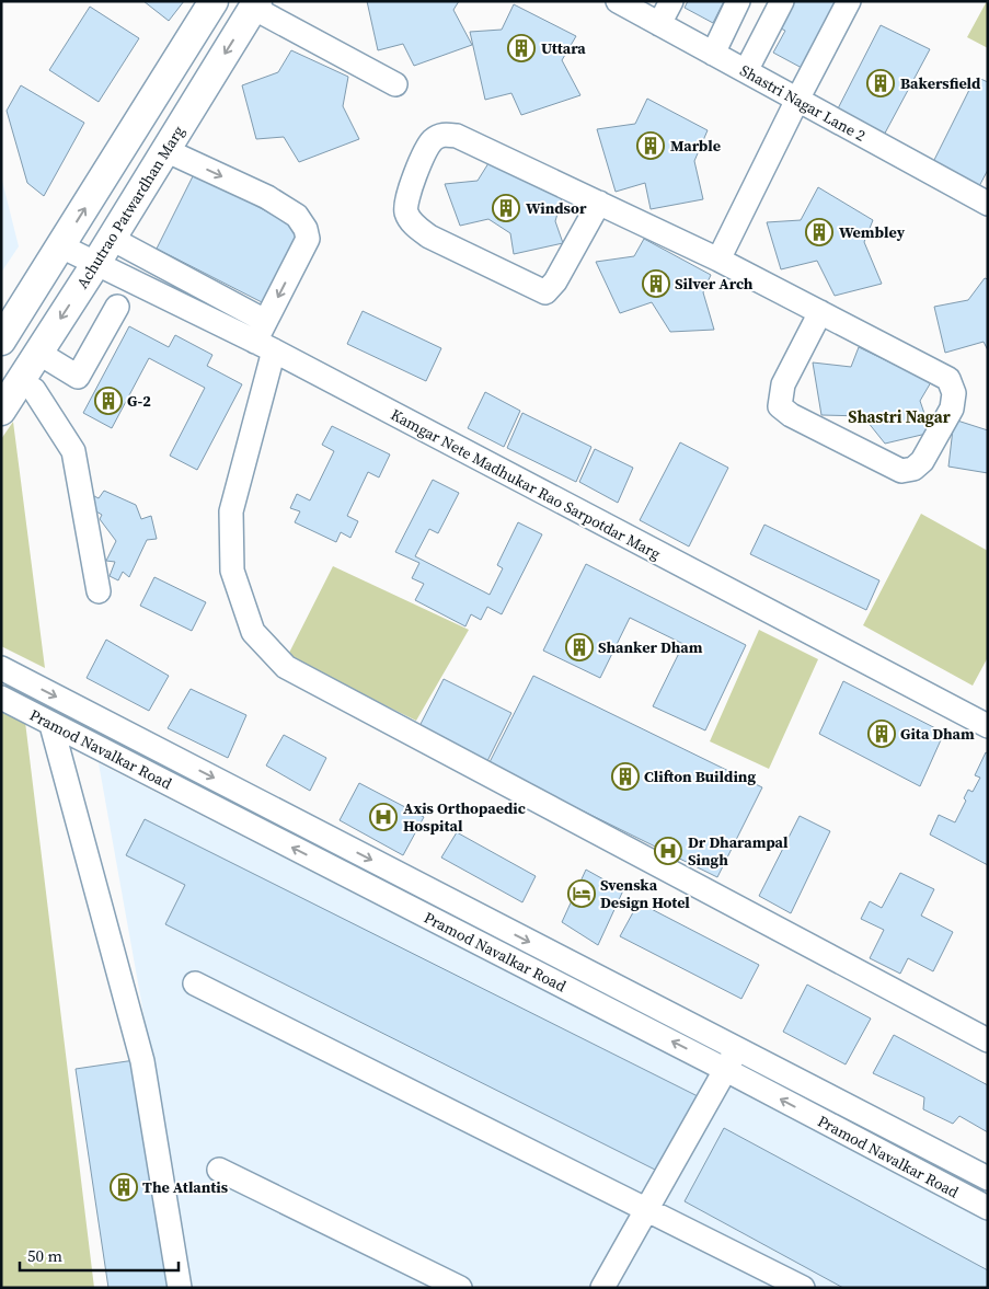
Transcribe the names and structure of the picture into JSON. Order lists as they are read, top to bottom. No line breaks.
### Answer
{"streets":{"main road":["Achutrao Patwardhan Marg"],"street":["Shastri Nagar Lane 2","Kamgar Nete Madhukar Rao Sarpotdar Marg","Pramod Navalkar Road"]},"crossings":[["Achutrao Patwardhan Marg","Kamgar Nete Madhukar Rao Sarpotdar Marg"]],"districts":["Shastri Nagar"],"places":{"building":["Uttara","Bakersfield","Marble","Windsor","Wembley","Silver Arch","G-2","Shanker Dham","Gita Dham","Clifton Building","The Atlantis"],"hospital":["Axis Orthopaedic Hospital","Dr Dharampal Singh"],"hotel":["Svenska Design Hotel"]},"scale_bar":"50 m"}
